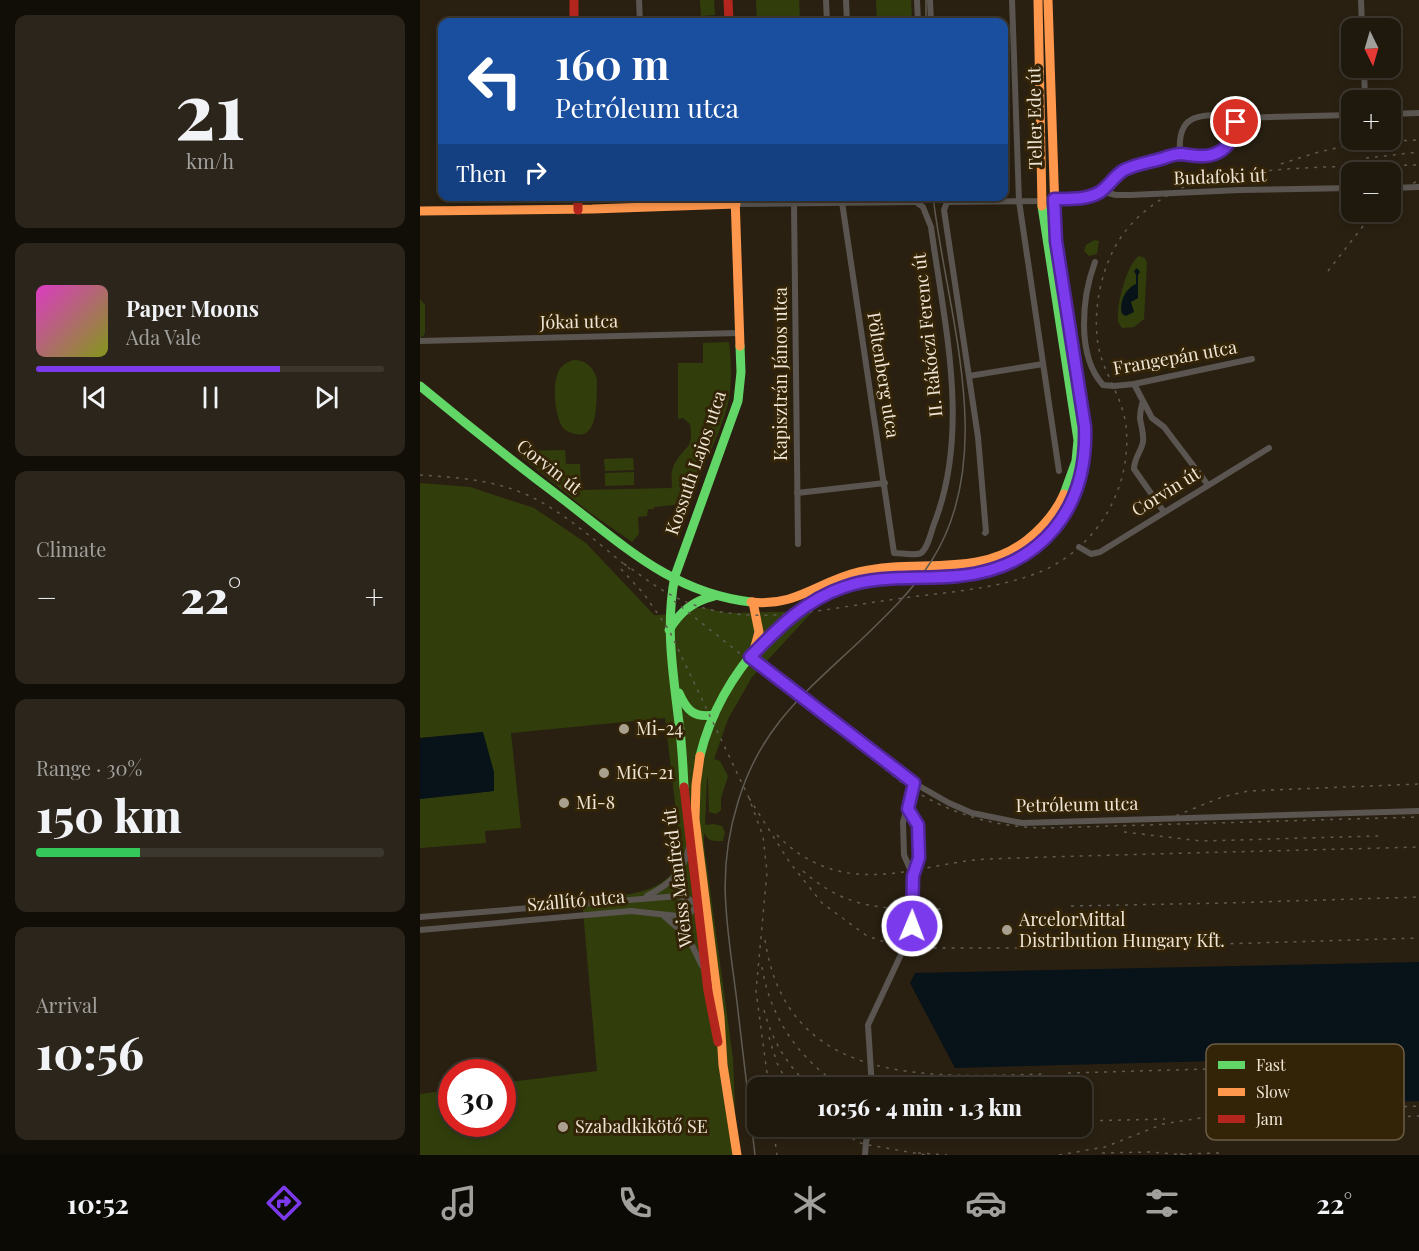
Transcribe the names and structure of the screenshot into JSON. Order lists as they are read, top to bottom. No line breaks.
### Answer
{"streets":{"main road":["Teller Ede út","Kossuth Lajos utca","Corvin út","Weiss Manfréd út"],"street":["Budafoki út","Jókai utca","II. Rákóczi Ferenc út","Frangepán utca","Kapisztrán János utca","Pöltenberg utca","Petróleum utca","Szállító utca"]},"crossings":[["Teller Ede út","Budafoki út"],["Teller Ede út","Petróleum utca"],["Teller Ede út","Weiss Manfréd út"],["Jókai utca","Kossuth Lajos utca"],["II. Rákóczi Ferenc út","Pöltenberg utca"],["Kossuth Lajos utca","Corvin út"],["Kossuth Lajos utca","Weiss Manfréd út"],["Petróleum utca","Weiss Manfréd út"],["Weiss Manfréd út","Szállító utca"]],"places":["Mi-24","MiG-21","Mi-8","ArcelorMittal Distribution Hungary Kft.","Szabadkikötő SE"],"legend":["Fast","Slow","Jam"],"north":"bottom","page":{"tile":[["21","km/h"],"Climate",["Range · 30%","150 km"],["Arrival","10:56"]],"map_buttons":["+","−"],"turn":["160 m","Petróleum utca"],"then":"Then","song":["Paper Moons","Ada Vale"],"heat":["−","22°","+"],"limit":"30","trip":"10:56 · 4 min · 1.3 km","tabs":["10:52","22°"]}}
